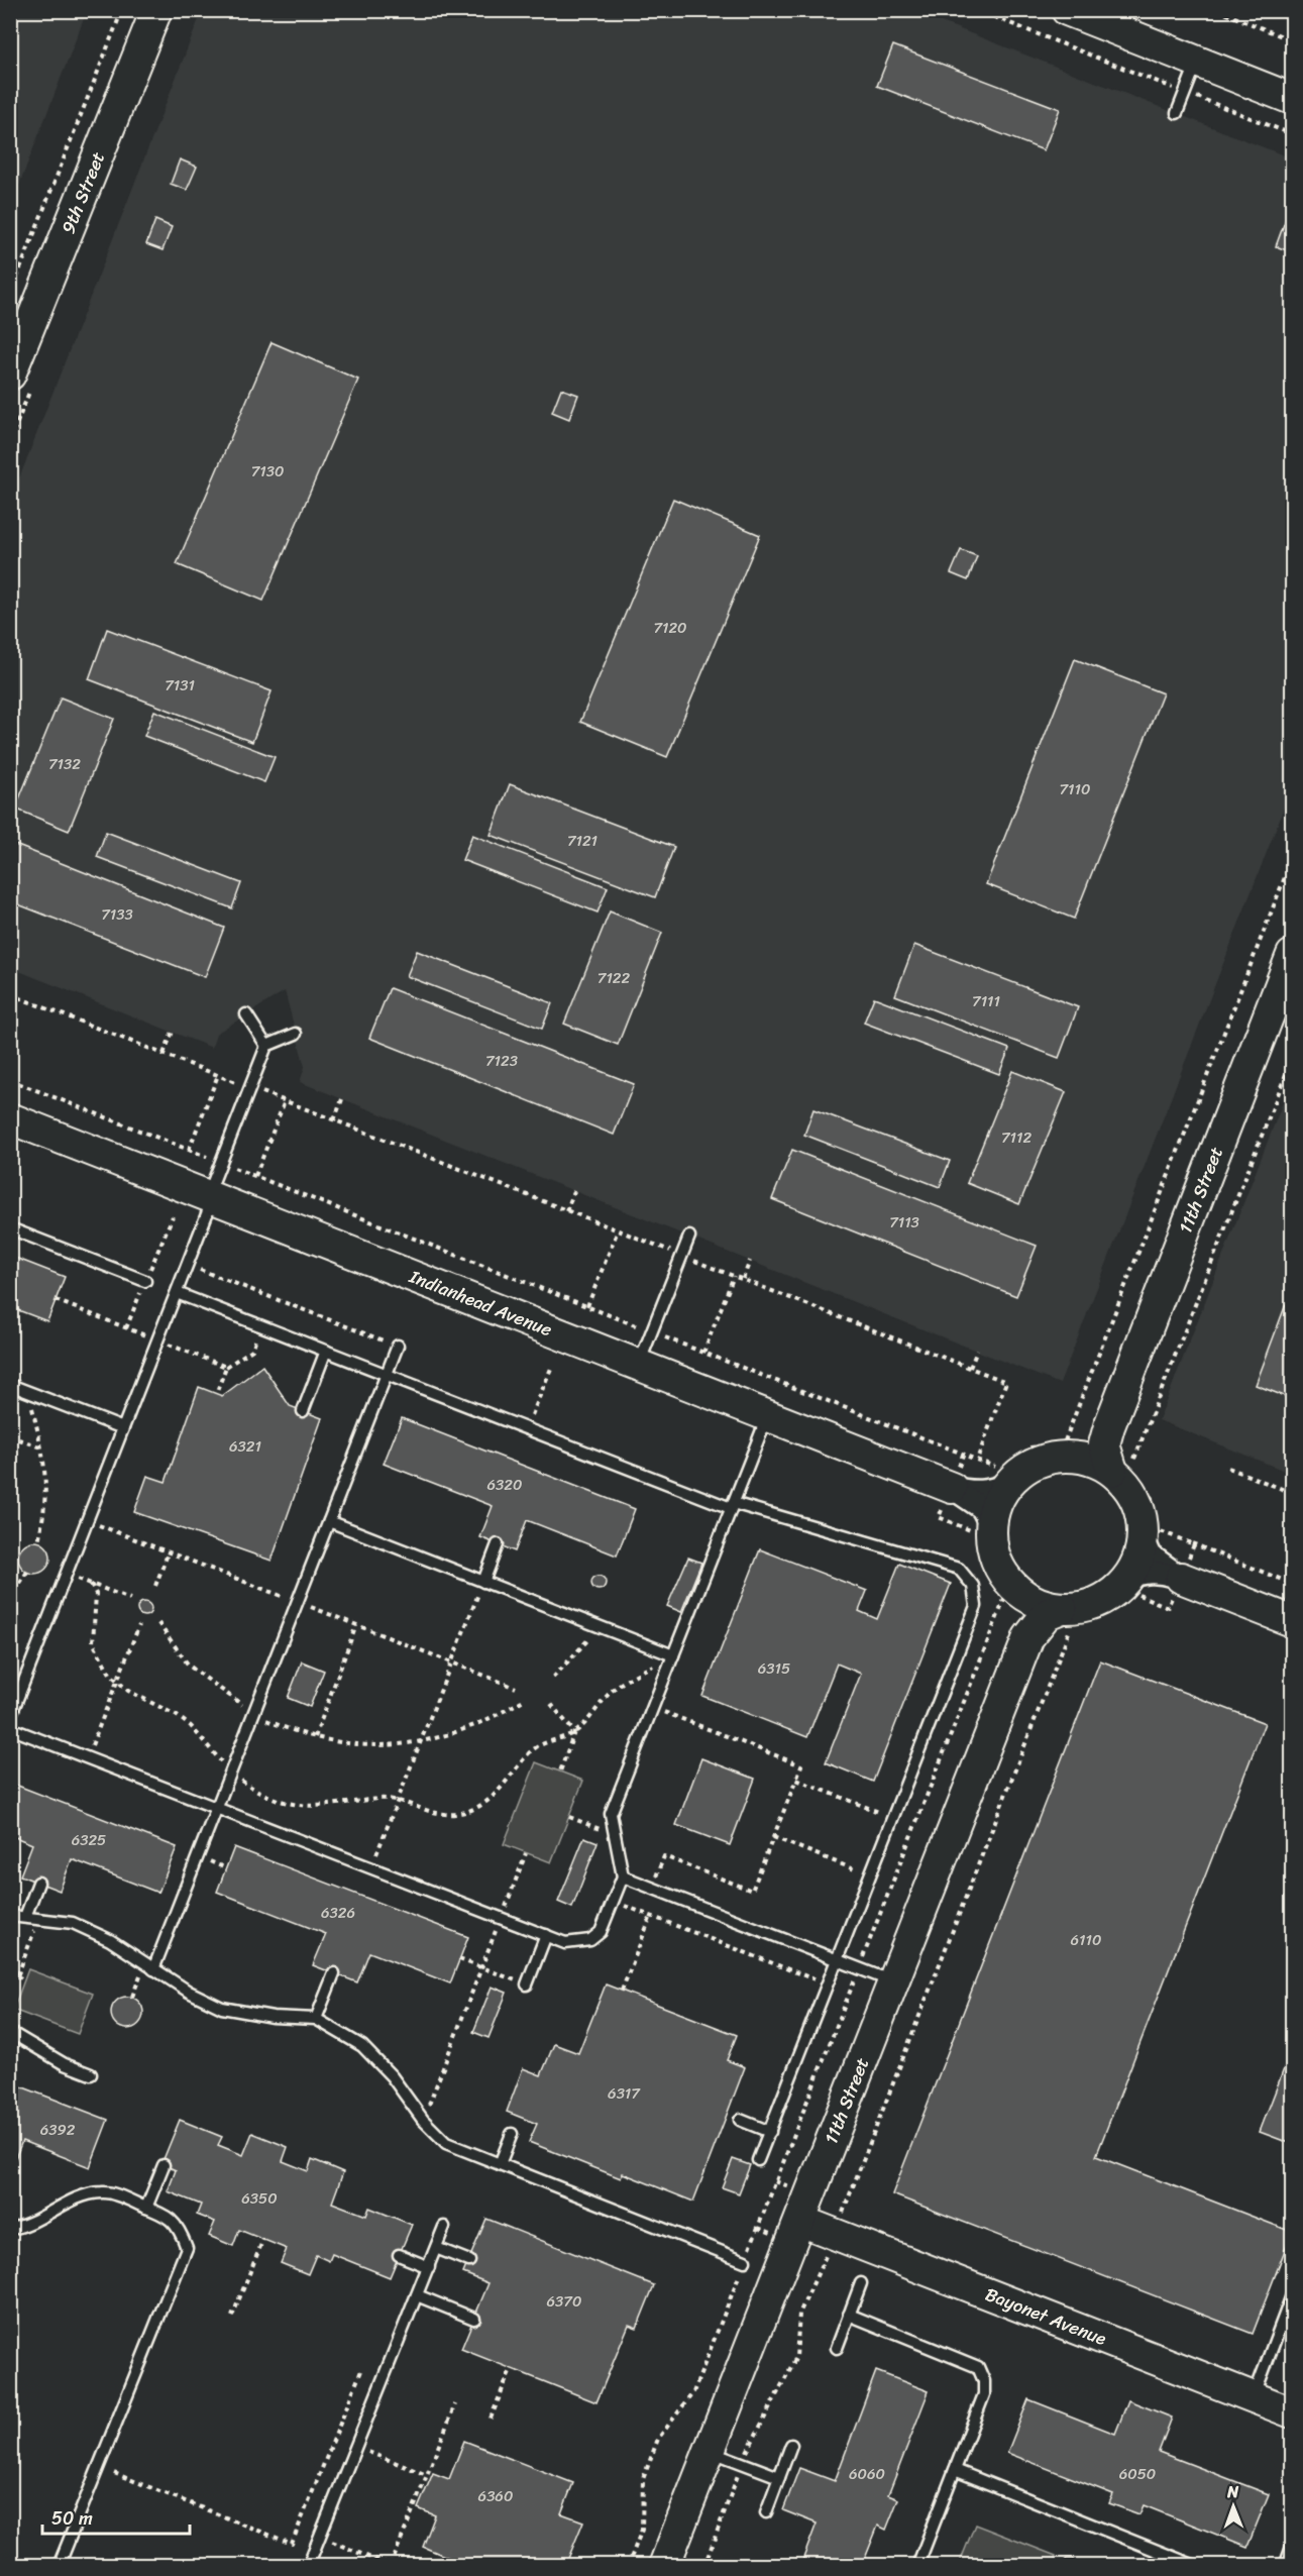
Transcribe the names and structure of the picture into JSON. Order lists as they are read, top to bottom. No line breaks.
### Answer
{"streets":{"main road":["9th Street","11th Street","Indianhead Avenue","Bayonet Avenue"]},"crossings":[["11th Street","Bayonet Avenue"]],"house_numbers":["7130","7120","7131","7132","7110","7121","7133","7122","7111","7123","7112","7113","6321","6320","6315","6325","6326","6110","6317","6392","6350","6370","6060","6050","6360"],"scale_bar":"50 m","north":"top"}
